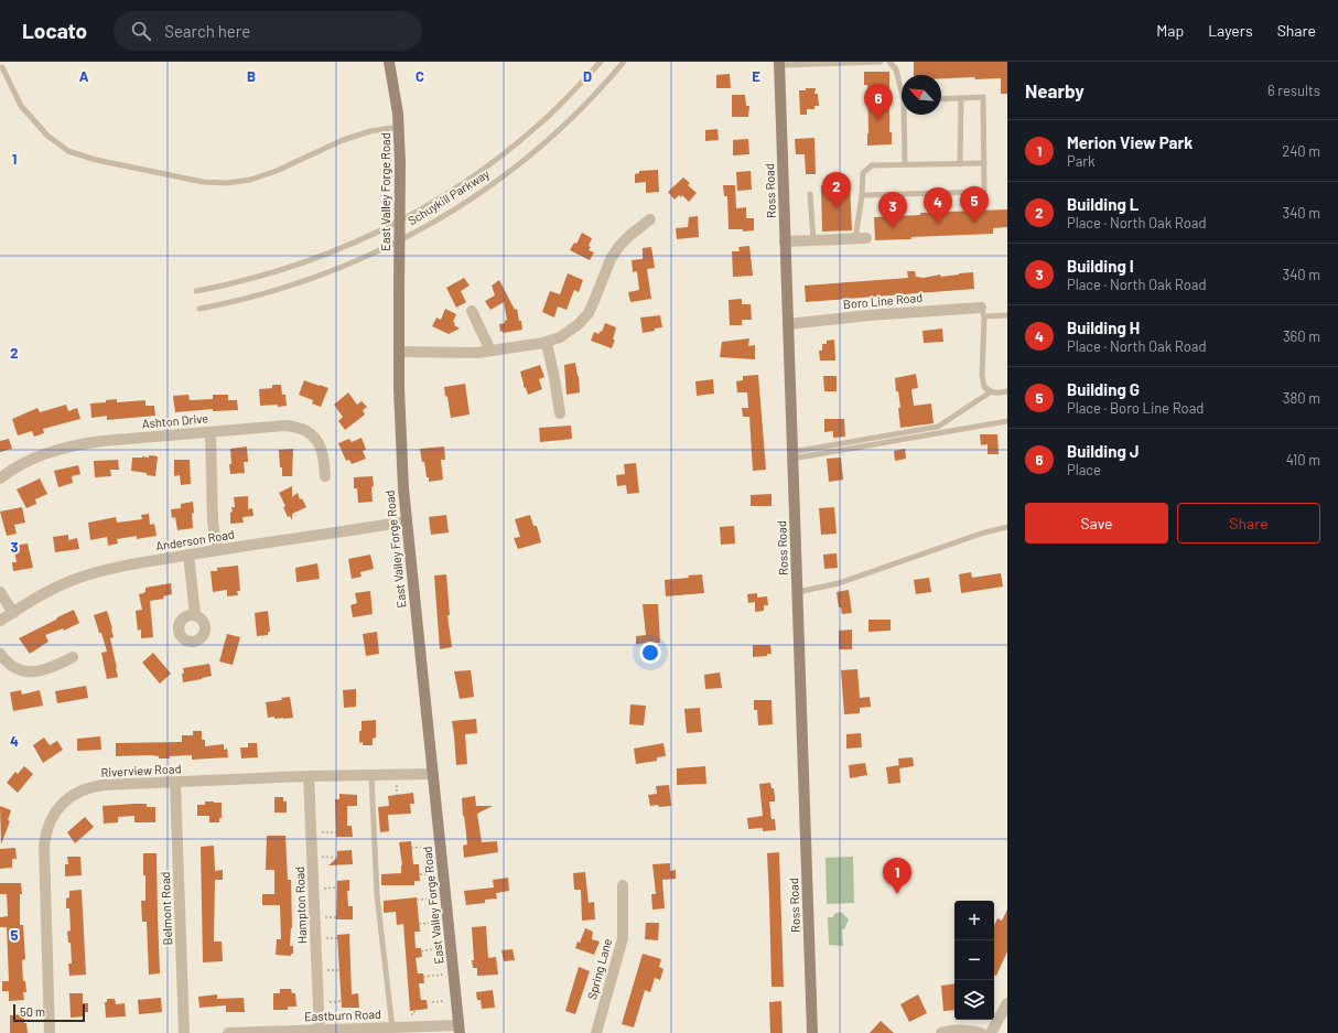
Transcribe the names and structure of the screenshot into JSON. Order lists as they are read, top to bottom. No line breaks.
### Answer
{"streets":{"main road":["Ross Road","East Valley Forge Road"],"street":["Boro Line Road","Ashton Drive","Anderson Road","Riverview Road","Hampton Road","Belmont Road","Spring Lane","Eastburn Road"],"lane":["Schuykill Parkway"]},"crossings":[["Ross Road","Boro Line Road"],["East Valley Forge Road","Anderson Road"],["East Valley Forge Road","Riverview Road"],["East Valley Forge Road","Eastburn Road"],["Riverview Road","Hampton Road"],["Riverview Road","Belmont Road"],["Hampton Road","Eastburn Road"]],"scale_bar":"50 m","north":"top left","page":{"header":"Locato","search":"Search here","nav":["Map","Layers","Share"],"heading":["Nearby","6 results"],"pins":["6","2","5","4","3","1"],"list":[{"mark":"1","name":"Merion View Park","note":"Park","value":"240 m"},{"mark":"2","name":"Building L","note":"Place · North Oak Road","value":"340 m"},{"mark":"3","name":"Building I","note":"Place · North Oak Road","value":"340 m"},{"mark":"4","name":"Building H","note":"Place · North Oak Road","value":"360 m"},{"mark":"5","name":"Building G","note":"Place · Boro Line Road","value":"380 m"},{"mark":"6","name":"Building J","note":"Place","value":"410 m"}],"buttons":["Save","Share"],"map_buttons":["+","−"],"scale":"50 m"},"grid":{"columns":["A","B","C","D","E"],"rows":["1","2","3","4","5"]}}
